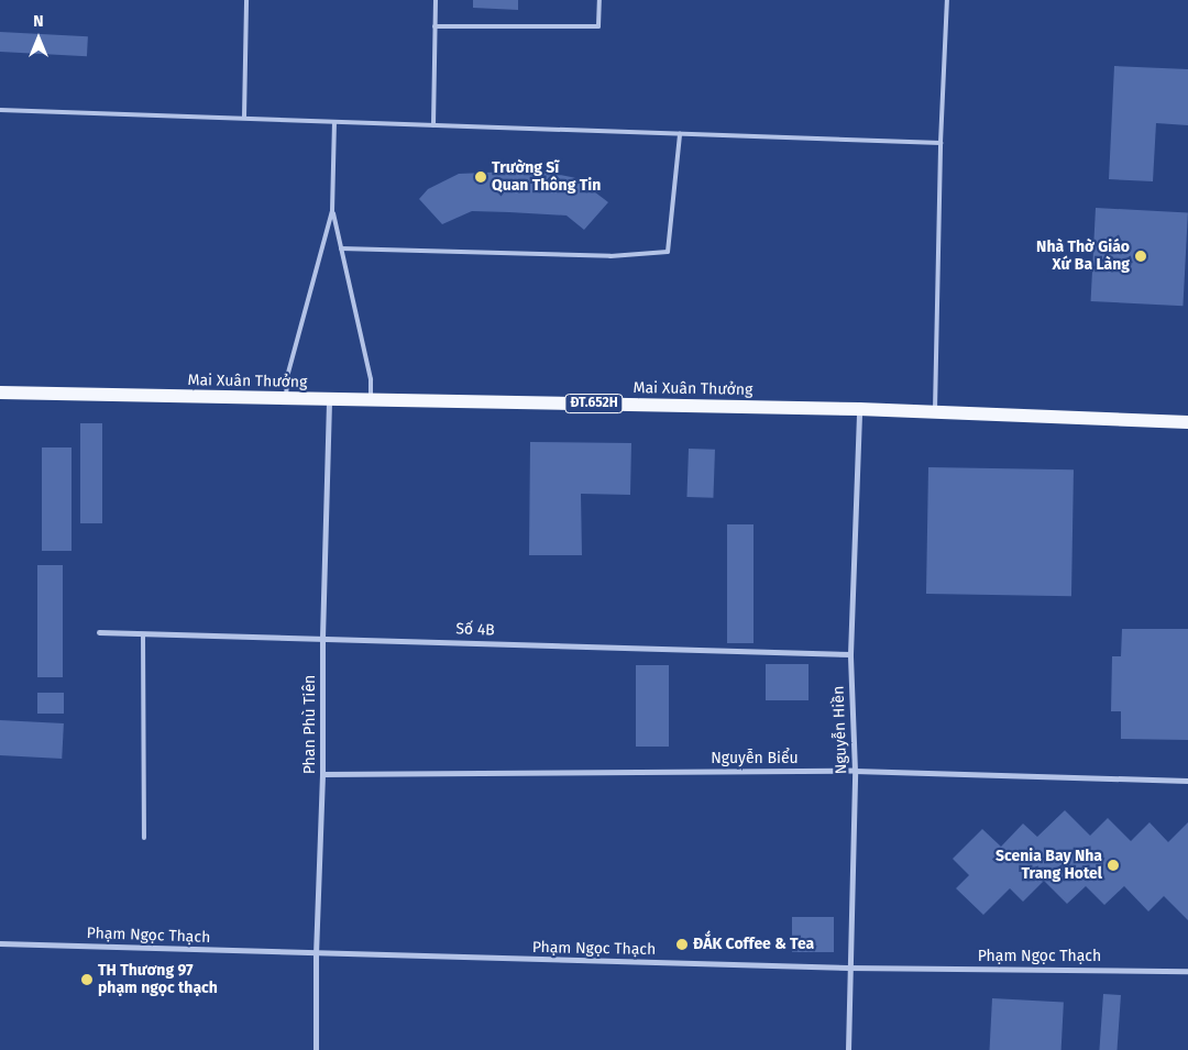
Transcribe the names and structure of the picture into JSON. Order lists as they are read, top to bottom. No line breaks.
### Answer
{"streets":{"main road":["Mai Xuân Thưởng","ĐT.652H"],"street":["Số 4B","Phan Phù Tiên","Nguyễn Hiền","Nguyễn Biểu","Phạm Ngọc Thạch"]},"crossings":[["Mai Xuân Thưởng","Phan Phù Tiên"],["Mai Xuân Thưởng","Nguyễn Hiền"],["Số 4B","Phan Phù Tiên"],["Số 4B","Nguyễn Hiền"],["Phan Phù Tiên","Nguyễn Biểu"],["Phan Phù Tiên","Phạm Ngọc Thạch"],["Nguyễn Hiền","Nguyễn Biểu"],["Nguyễn Hiền","Phạm Ngọc Thạch"]],"places":["Trường Sĩ Quan Thông Tin","Nhà Thờ Giáo Xứ Ba Làng","Scenia Bay Nha Trang Hotel","ĐẮK Coffee & Tea","TH Thương 97 phạm ngọc thạch"],"north":"top"}
